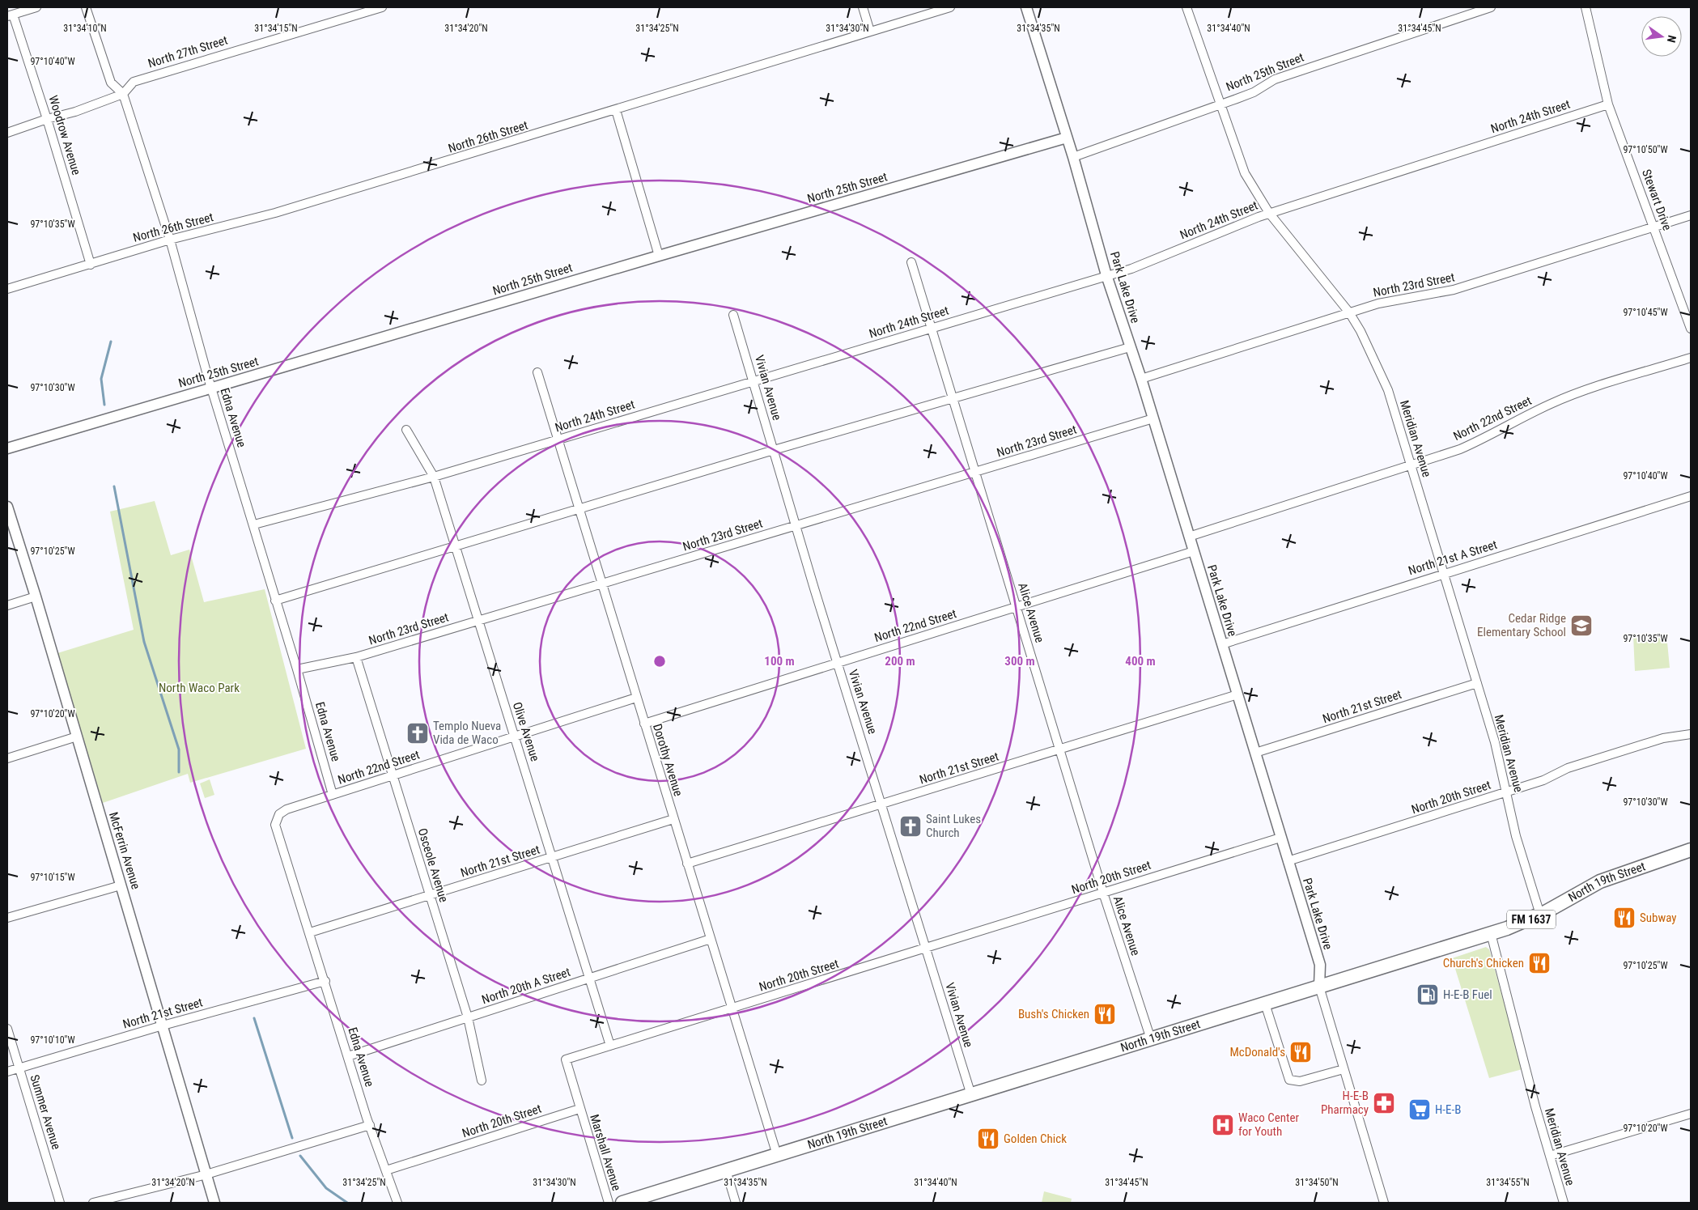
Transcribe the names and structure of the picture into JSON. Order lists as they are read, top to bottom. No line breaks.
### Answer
{"streets":{"main road":["North 19th Street","FM 1637"],"street":["North 27th Street","North 25th Street","North 24th Street","Woodrow Avenue","North 26th Street","Stewart Drive","North 23rd Street","Park Lake Drive","Vivian Avenue","Edna Avenue","North 22nd Street","Meridian Avenue","North 21st A Street","Alice Avenue","North 21st Street","Olive Avenue","Dorothy Avenue","North 20th Street","McFerrin Avenue","Osceole Avenue","North 20th A Street","Summer Avenue","Marshall Avenue"]},"crossings":[["North 27th Street","Woodrow Avenue"],["North 27th Street","Edna Avenue"],["North 25th Street","Park Lake Drive"],["North 25th Street","Edna Avenue"],["North 25th Street","Meridian Avenue"],["North 24th Street","Stewart Drive"],["North 24th Street","Park Lake Drive"],["North 24th Street","Vivian Avenue"],["North 24th Street","Edna Avenue"],["North 24th Street","Meridian Avenue"],["North 24th Street","Alice Avenue"],["North 24th Street","Olive Avenue"],["North 24th Street","Dorothy Avenue"],["Woodrow Avenue","North 26th Street"],["North 26th Street","Edna Avenue"],["Stewart Drive","North 23rd Street"],["North 23rd Street","Park Lake Drive"],["North 23rd Street","Vivian Avenue"],["North 23rd Street","Edna Avenue"],["North 23rd Street","Meridian Avenue"],["North 23rd Street","Alice Avenue"],["North 23rd Street","Olive Avenue"],["North 23rd Street","Dorothy Avenue"],["North 23rd Street","Osceole Avenue"],["Park Lake Drive","North 22nd Street"],["Park Lake Drive","North 21st A Street"],["Park Lake Drive","North 21st Street"],["Park Lake Drive","North 20th Street"],["Park Lake Drive","North 19th Street"],["Vivian Avenue","North 22nd Street"],["Vivian Avenue","North 21st Street"],["Vivian Avenue","North 20th Street"],["Vivian Avenue","North 19th Street"],["Edna Avenue","North 22nd Street"],["Edna Avenue","North 21st Street"],["Edna Avenue","North 20th Street"],["Edna Avenue","North 20th A Street"],["North 22nd Street","Meridian Avenue"],["North 22nd Street","Alice Avenue"],["North 22nd Street","Olive Avenue"],["North 22nd Street","Dorothy Avenue"],["North 22nd Street","Osceole Avenue"],["Meridian Avenue","North 21st A Street"],["Meridian Avenue","North 21st Street"],["Meridian Avenue","North 20th Street"],["Meridian Avenue","North 19th Street"],["Alice Avenue","North 21st Street"],["Alice Avenue","North 20th Street"],["Alice Avenue","North 19th Street"],["North 21st Street","Olive Avenue"],["North 21st Street","Dorothy Avenue"],["North 21st Street","McFerrin Avenue"],["North 21st Street","Osceole Avenue"],["North 21st Street","Summer Avenue"],["Olive Avenue","North 20th Street"],["Olive Avenue","North 20th A Street"],["Dorothy Avenue","North 20th Street"],["Dorothy Avenue","North 19th Street"],["Dorothy Avenue","North 20th A Street"],["North 20th Street","Marshall Avenue"],["Osceole Avenue","North 20th A Street"]],"parks":["North Waco Park"],"places":{"school or university":["Cedar Ridge Elementary School"],"church":["Templo Nueva Vida de Waco","Saint Lukes Church"],"restaurant":["Subway","Church's Chicken","Bush's Chicken","McDonald's","Golden Chick"],"fuel station":["H-E-B Fuel"],"pharmacy":["H-E-B Pharmacy"],"supermarket":["H-E-B"],"hospital":["Waco Center for Youth"]},"north":"right","coordinates":["31°34'15\"N","31°34'35\"N","31°34'45\"N","31°34'10\"N","31°34'20\"N","31°34'25\"N","31°34'30\"N","31°34'40\"N","97°10'40\"W","97°10'50\"W","97°10'35\"W","97°10'45\"W","97°10'30\"W","97°10'25\"W","97°10'20\"W","97°10'15\"W","97°10'10\"W","31°34'50\"N","31°34'55\"N"],"rings":["100 m","200 m","300 m","400 m"]}
